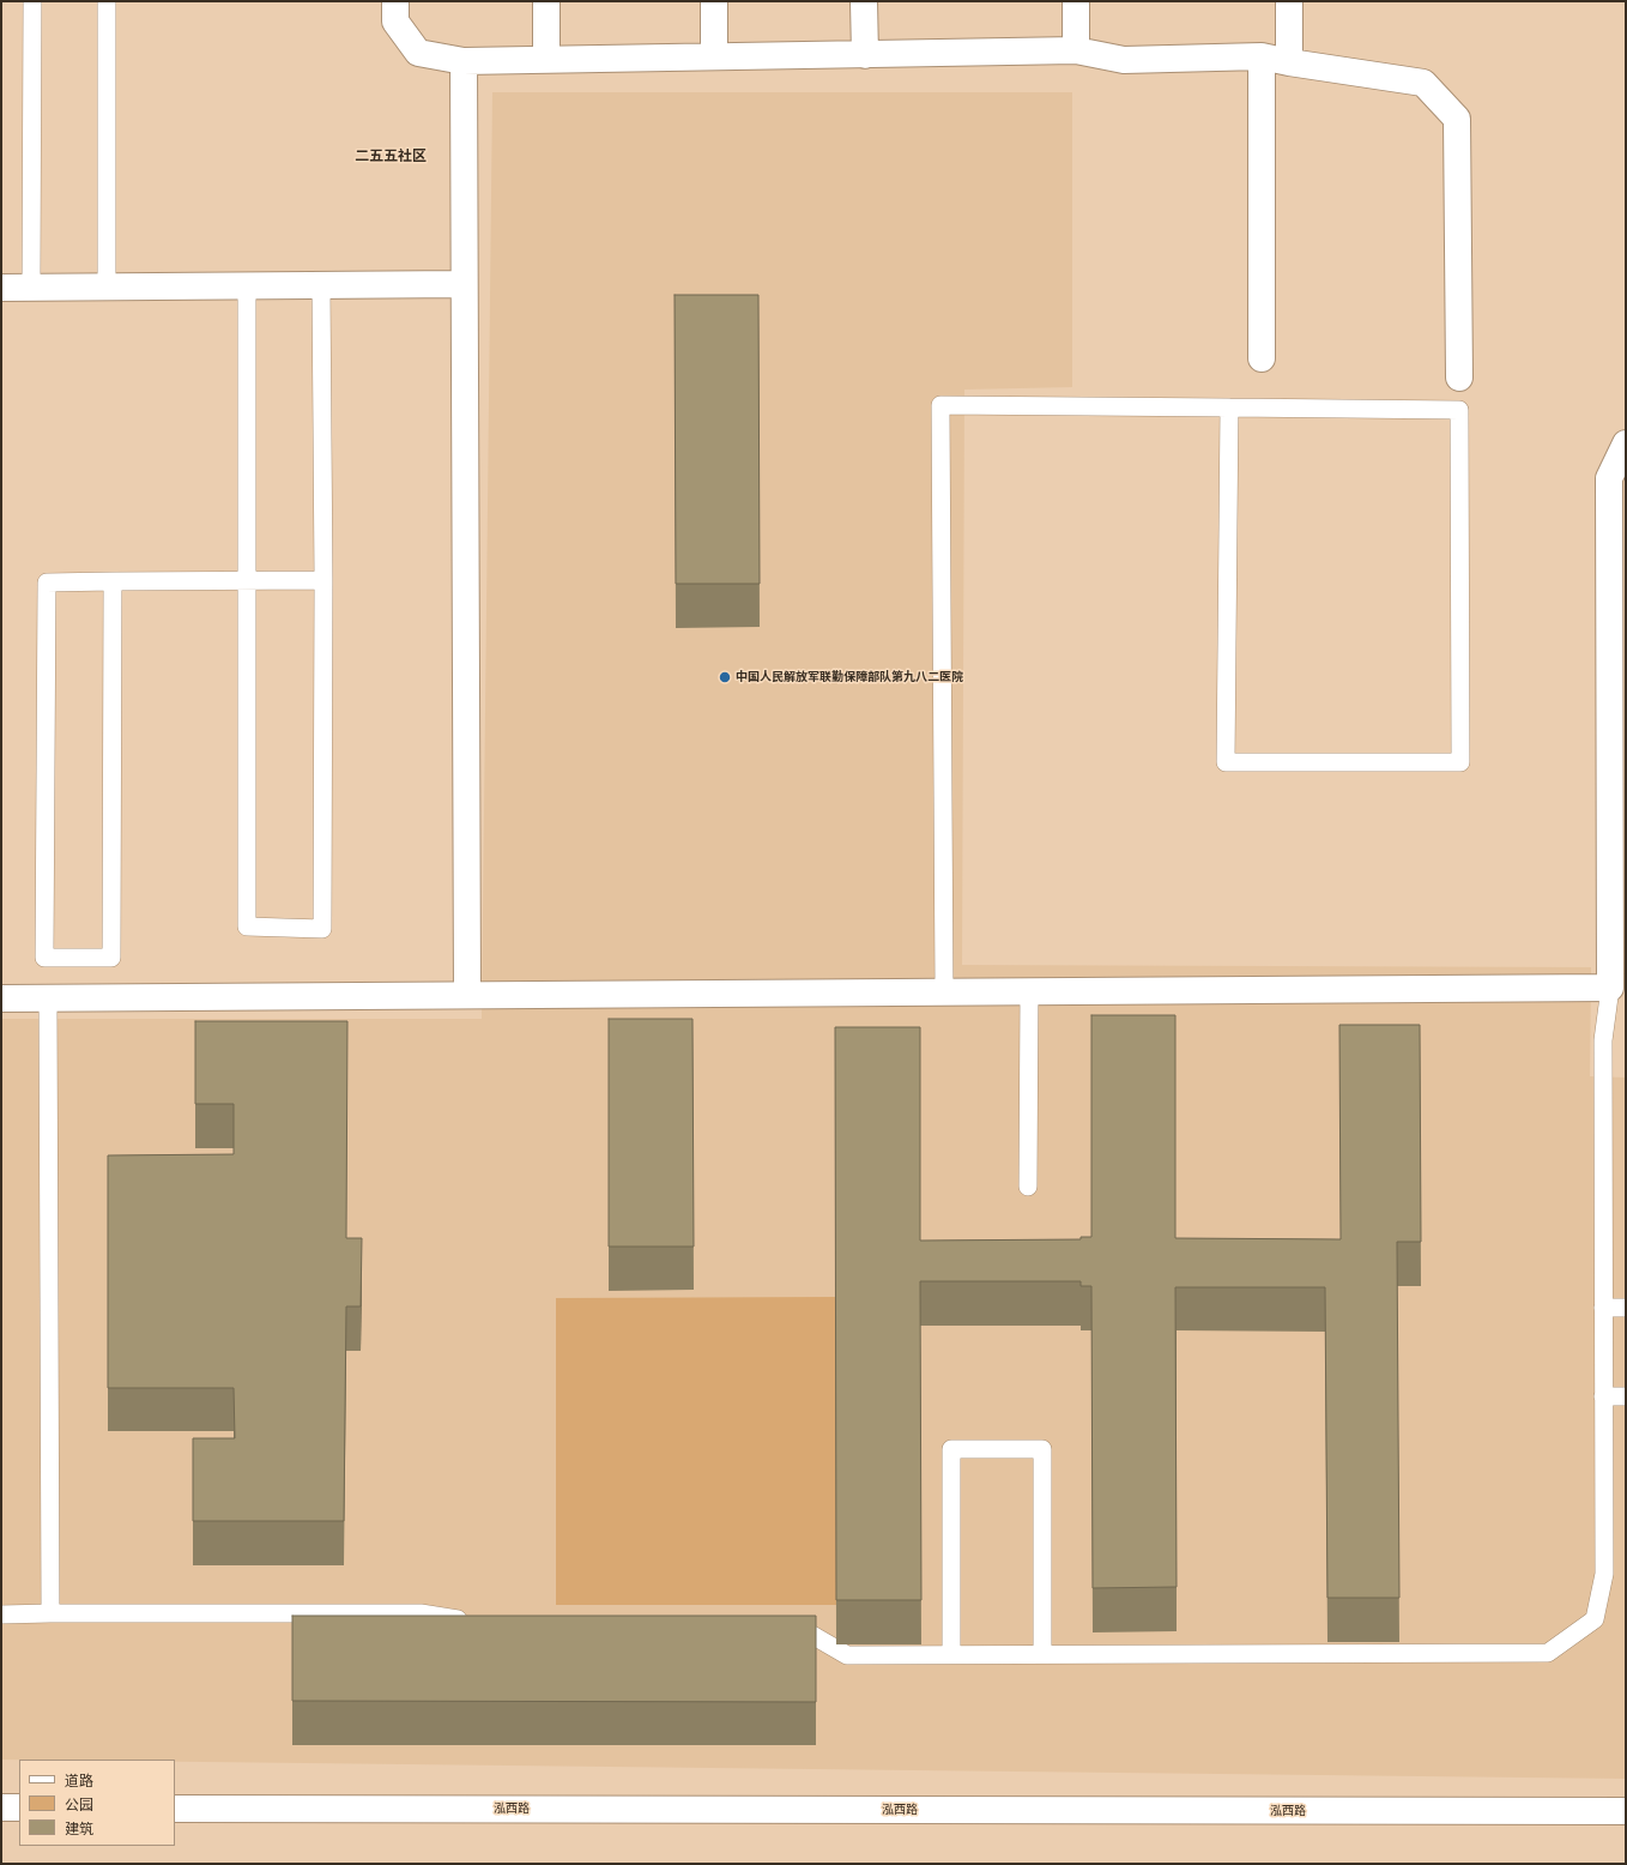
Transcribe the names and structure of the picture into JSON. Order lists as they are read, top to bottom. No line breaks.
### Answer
{"streets":{"street":["泓西路"]},"districts":["二五五社区"],"places":["中国人民解放军联勤保障部队第九八二医院"],"legend":["道路","公园","建筑"]}
